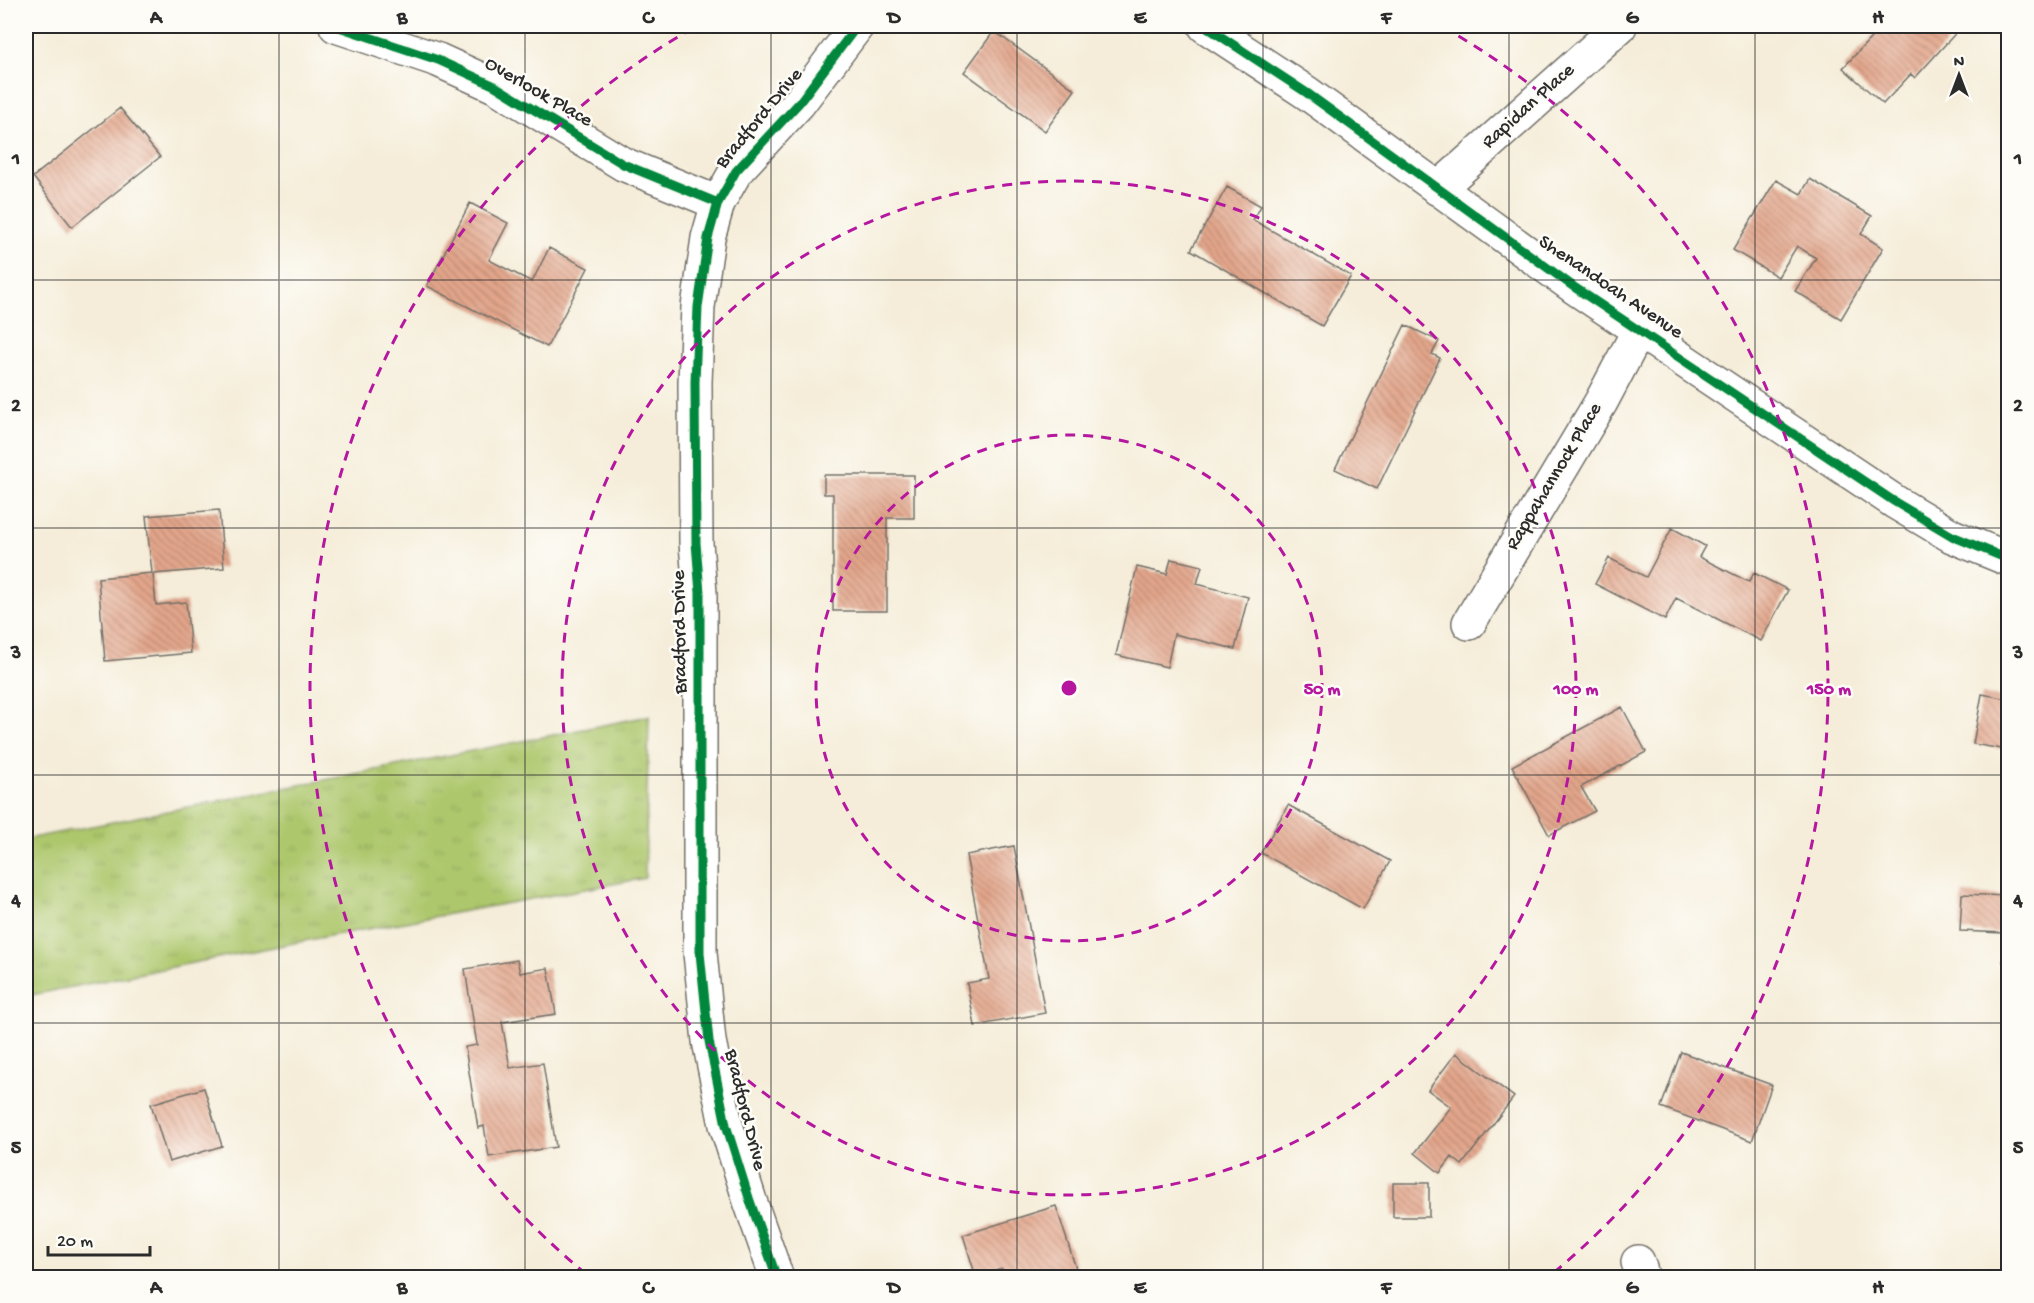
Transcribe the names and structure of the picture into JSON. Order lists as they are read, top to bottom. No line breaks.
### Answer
{"streets":{"street":["Overlook Place","Rapidan Place","Bradford Drive","Shenandoah Avenue","Rappahannock Place"]},"crossings":[["Overlook Place","Bradford Drive"],["Rapidan Place","Shenandoah Avenue"],["Shenandoah Avenue","Rappahannock Place"]],"scale_bar":"20 m","north":"top","grid":{"columns":["A","B","C","D","E","F","G","H"],"rows":["1","2","3","4","5"]},"rings":["50 m","100 m","150 m"]}
